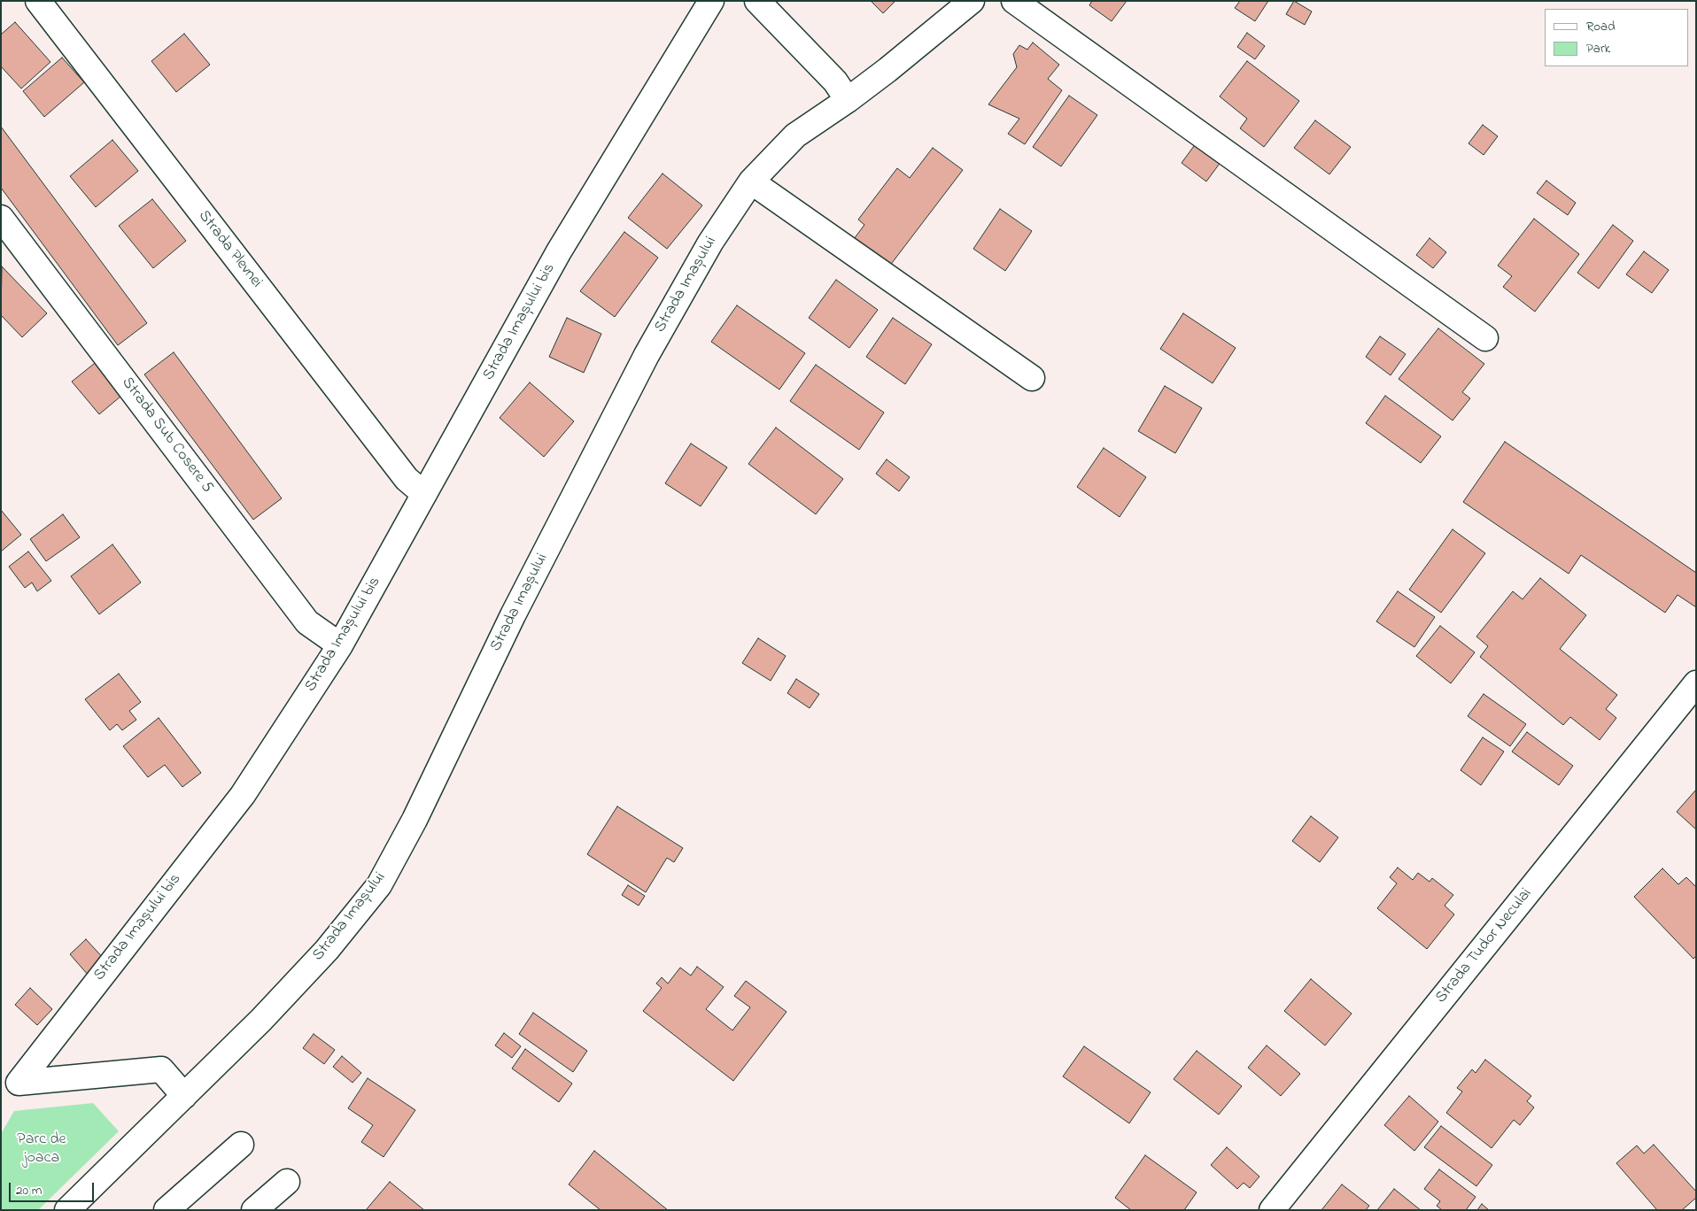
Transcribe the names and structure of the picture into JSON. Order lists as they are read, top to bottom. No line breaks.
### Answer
{"streets":{"street":["Strada Plevnei","Strada Imașului","Strada Imașului bis","Strada Sub Cosere 5","Strada Tudor Neculai"]},"crossings":[["Strada Plevnei","Strada Imașului bis"],["Strada Imașului","Strada Imașului bis"],["Strada Imașului bis","Strada Sub Cosere 5"]],"parks":["Parc de joaca"],"legend":["Road","Park"],"scale_bar":"20 m"}
